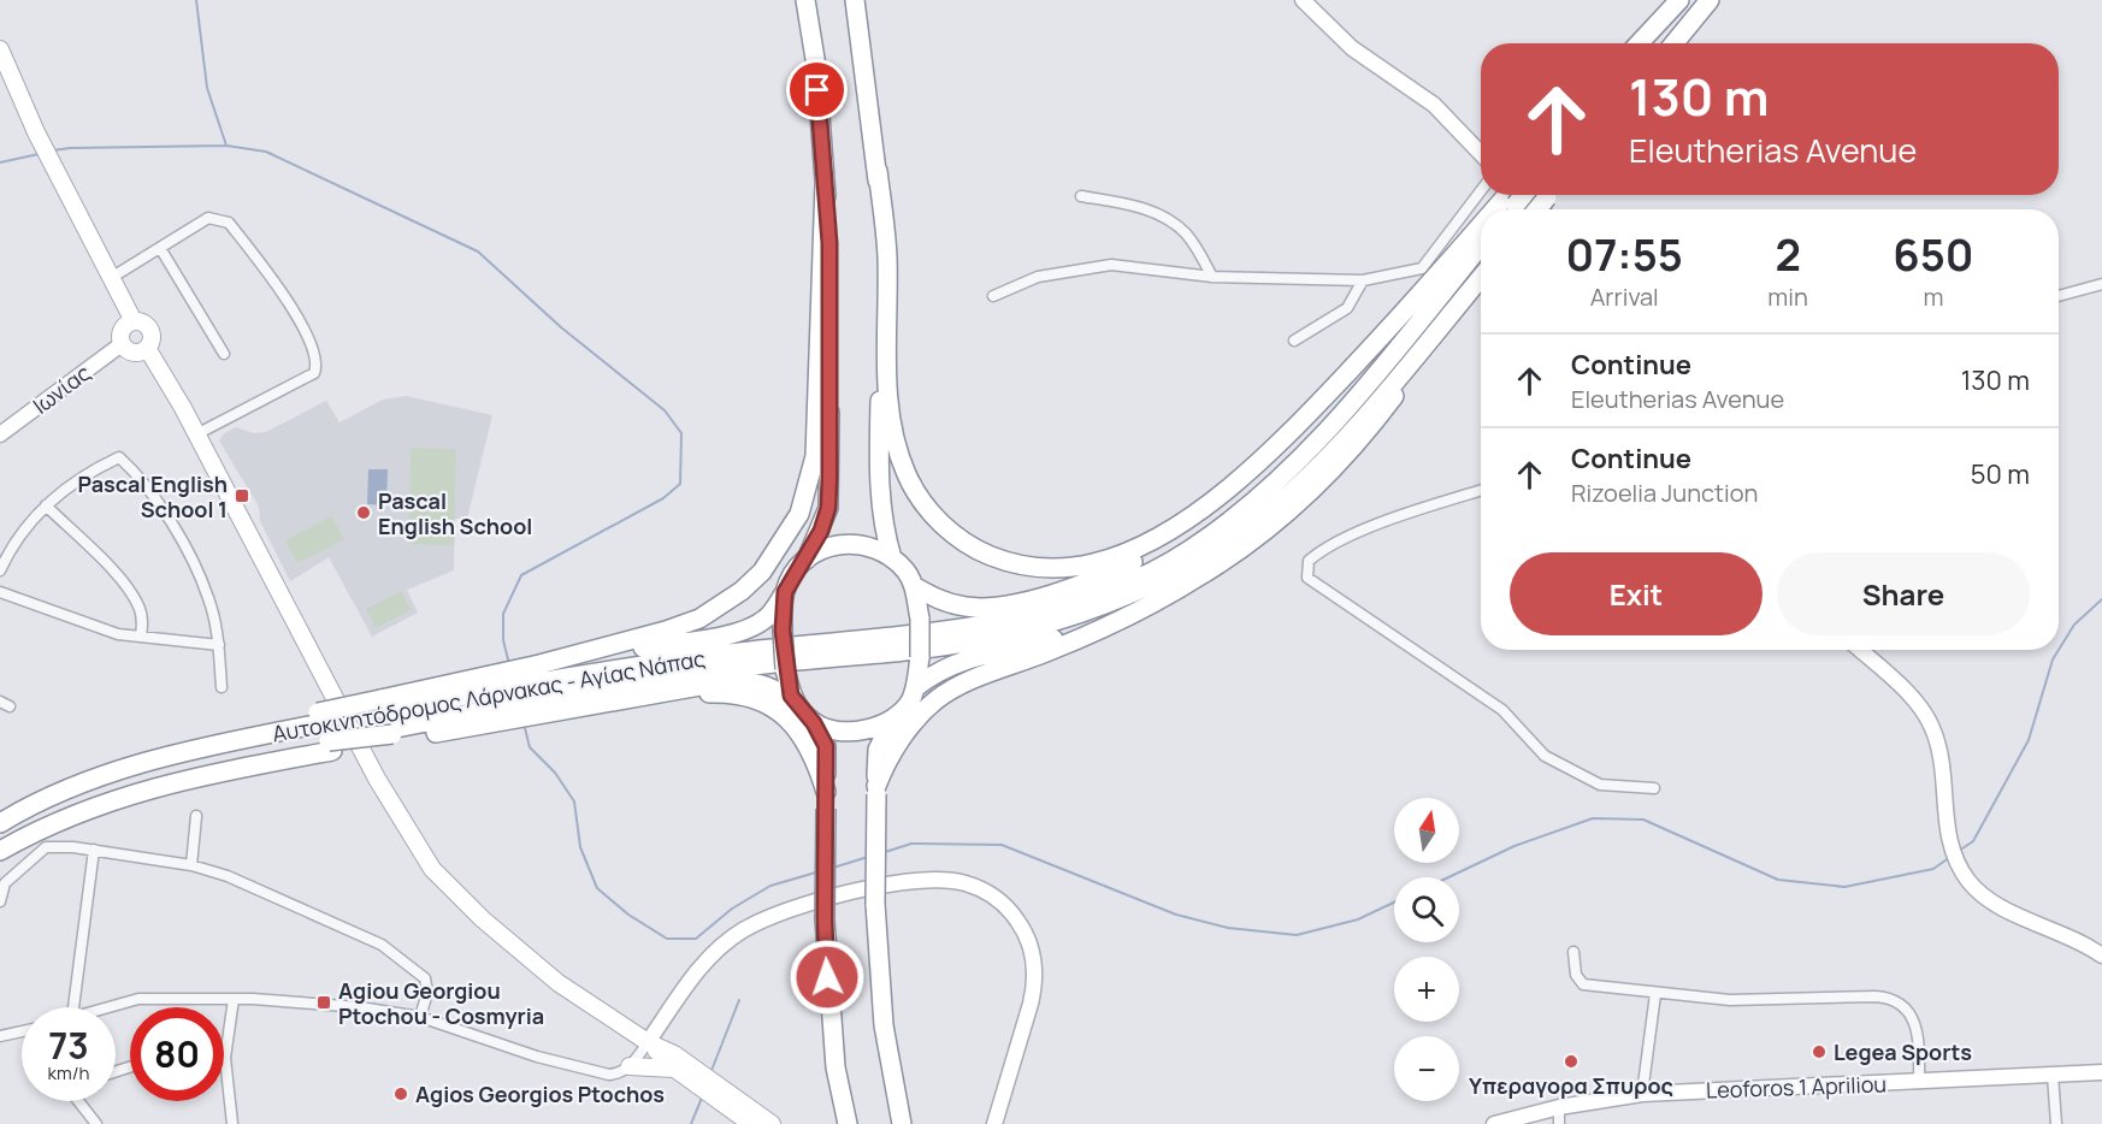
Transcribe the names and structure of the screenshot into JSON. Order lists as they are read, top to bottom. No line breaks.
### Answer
{"streets":{"highway":["Αυτοκινητόδρομος Λάρνακας - Αγίας Νάπας"],"main road":["Ιωνίας","Leoforos 1 Apriliou"]},"places":{"transit":["Pascal English School 1","Agiou Georgiou Ptochou - Cosmyria"],"other":["Pascal English School","Legea Sports","Υπεραγορα Σπυρος","Agios Georgios Ptochos"]},"north":"top","page":{"turn":["130 m","Eleutherias Avenue"],"eta":["07:55","Arrival","2","min","650","m"],"list":[{"name":"Continue","note":"Eleutherias Avenue","value":"130 m"},{"name":"Continue","note":"Rizoelia Junction","value":"50 m"}],"buttons":["Exit","Share"],"map_buttons":["+","−"],"speed":"73 km/h","limit":"80"}}
